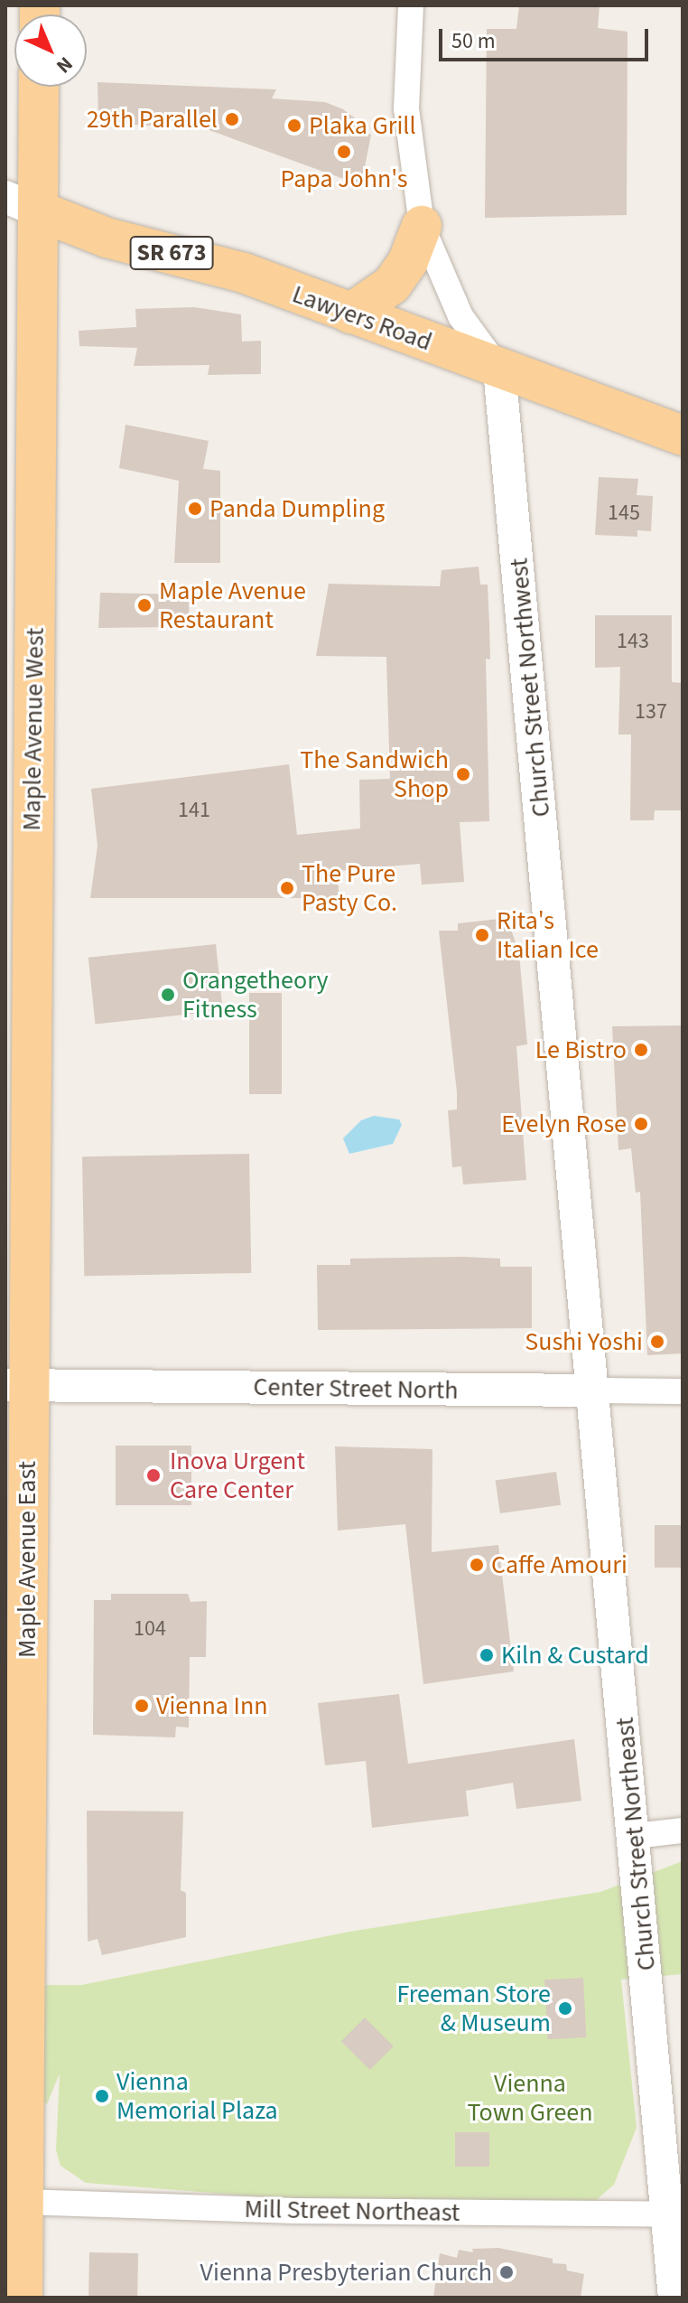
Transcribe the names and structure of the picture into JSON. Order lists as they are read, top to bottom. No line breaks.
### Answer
{"streets":{"main road":["SR 673","Lawyers Road","Maple Avenue West","Maple Avenue East"],"street":["Church Street Northwest","Center Street North","Church Street Northeast","Mill Street Northeast"]},"crossings":[["Lawyers Road","Church Street Northwest"],["Lawyers Road","Maple Avenue West"],["Church Street Northwest","Center Street North"],["Church Street Northwest","Church Street Northeast"],["Maple Avenue West","Center Street North"],["Maple Avenue West","Maple Avenue East"],["Center Street North","Maple Avenue East"],["Center Street North","Church Street Northeast"],["Maple Avenue East","Mill Street Northeast"],["Church Street Northeast","Mill Street Northeast"]],"parks":["Vienna Town Green"],"places":["29th Parallel","Plaka Grill","Papa John's","Panda Dumpling","Maple Avenue Restaurant","The Sandwich Shop","The Pure Pasty Co.","Rita's Italian Ice","Orangetheory Fitness","Le Bistro","Evelyn Rose","Sushi Yoshi","Inova Urgent Care Center","Caffe Amouri","Kiln & Custard","Vienna Inn","Freeman Store & Museum","Vienna Memorial Plaza","Vienna Presbyterian Church"],"house_numbers":["145","143","137","141","104"],"scale_bar":"50 m","north":"bottom right"}
